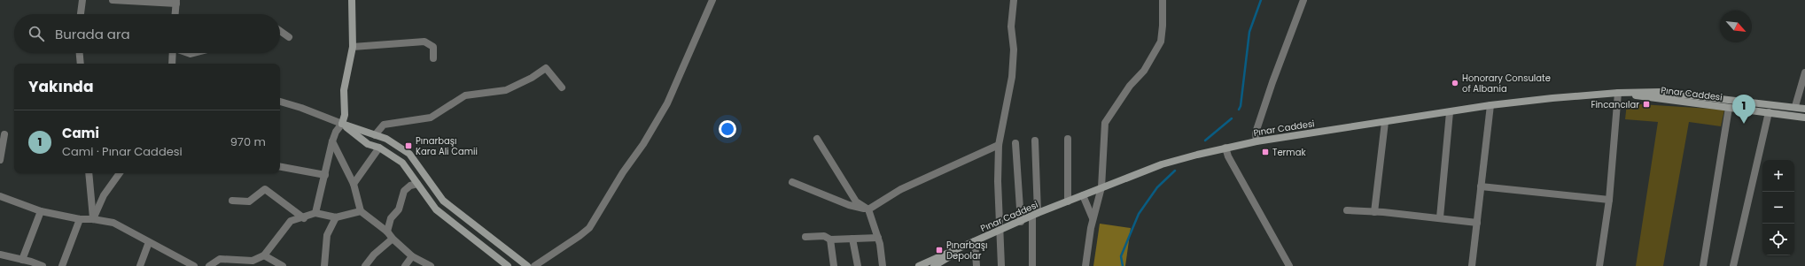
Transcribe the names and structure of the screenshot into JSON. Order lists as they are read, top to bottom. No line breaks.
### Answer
{"streets":{"main road":["Pınar Caddesi"]},"places":{"other":["Honorary Consulate of Albania"],"transit":["Fincancılar","Pınarbaşı Kara Ali Camii","Termak","Pınarbaşı Depolar"]},"north":"bottom right","page":{"search":"Burada ara","heading":"Yakında","pins":"1","list":[{"mark":"1","name":"Cami","note":"Cami · Pınar Caddesi","value":"970 m"}],"map_buttons":["+","−"]}}
